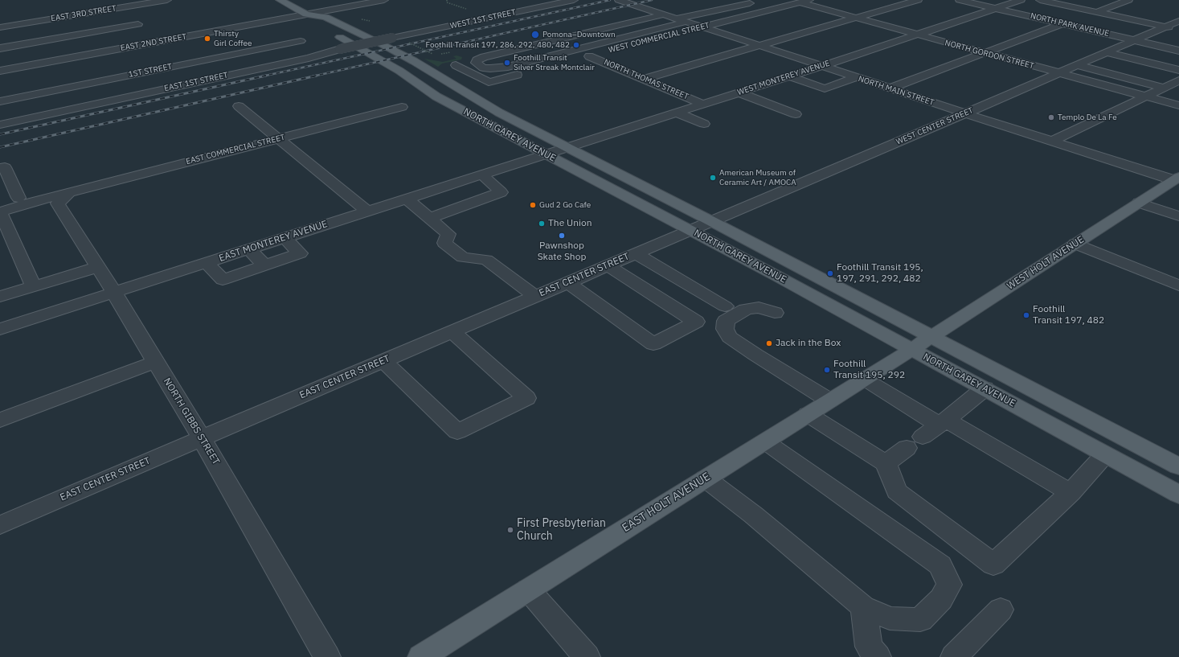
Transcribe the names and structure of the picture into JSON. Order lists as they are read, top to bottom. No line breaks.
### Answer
{"streets":{"main road":["NORTH GAREY AVENUE","WEST HOLT AVENUE","EAST HOLT AVENUE"],"street":["EAST 3RD STREET","WEST 1ST STREET","NORTH PARK AVENUE","WEST COMMERCIAL STREET","EAST 2ND STREET","NORTH GORDON STREET","1ST STREET","WEST MONTEREY AVENUE","NORTH THOMAS STREET","EAST 1ST STREET","NORTH MAIN STREET","WEST CENTER STREET","EAST COMMERCIAL STREET","EAST MONTEREY AVENUE","EAST CENTER STREET","NORTH GIBBS STREET"]},"crossings":[["WEST 1ST STREET","EAST 1ST STREET"],["NORTH PARK AVENUE","WEST MONTEREY AVENUE"],["NORTH PARK AVENUE","WEST CENTER STREET"],["WEST COMMERCIAL STREET","NORTH GORDON STREET"],["WEST COMMERCIAL STREET","NORTH THOMAS STREET"],["WEST COMMERCIAL STREET","NORTH MAIN STREET"],["EAST 2ND STREET","NORTH GAREY AVENUE"],["NORTH GORDON STREET","WEST MONTEREY AVENUE"],["NORTH GORDON STREET","WEST CENTER STREET"],["WEST MONTEREY AVENUE","NORTH THOMAS STREET"],["WEST MONTEREY AVENUE","NORTH MAIN STREET"],["WEST MONTEREY AVENUE","NORTH GAREY AVENUE"],["WEST MONTEREY AVENUE","EAST MONTEREY AVENUE"],["NORTH MAIN STREET","WEST CENTER STREET"],["NORTH MAIN STREET","WEST HOLT AVENUE"],["WEST CENTER STREET","NORTH GAREY AVENUE"],["WEST CENTER STREET","EAST CENTER STREET"],["NORTH GAREY AVENUE","EAST MONTEREY AVENUE"],["NORTH GAREY AVENUE","WEST HOLT AVENUE"],["NORTH GAREY AVENUE","EAST CENTER STREET"],["NORTH GAREY AVENUE","EAST HOLT AVENUE"],["EAST COMMERCIAL STREET","NORTH GIBBS STREET"],["EAST MONTEREY AVENUE","NORTH GIBBS STREET"],["WEST HOLT AVENUE","EAST HOLT AVENUE"],["EAST CENTER STREET","NORTH GIBBS STREET"]],"places":["Pomona–Downtown","Thirsty Girl Coffee","Foothill Transit 197, 286, 292, 480, 482","Foothill Transit Silver Streak Montclair","Templo De La Fe","American Museum of Ceramic Art / AMOCA","Gud 2 Go Cafe","The Union","Pawnshop Skate Shop","Foothill Transit 195, 197, 291, 292, 482","Foothill Transit 197, 482","Jack in the Box","Foothill Transit 195, 292","First Presbyterian Church"]}
